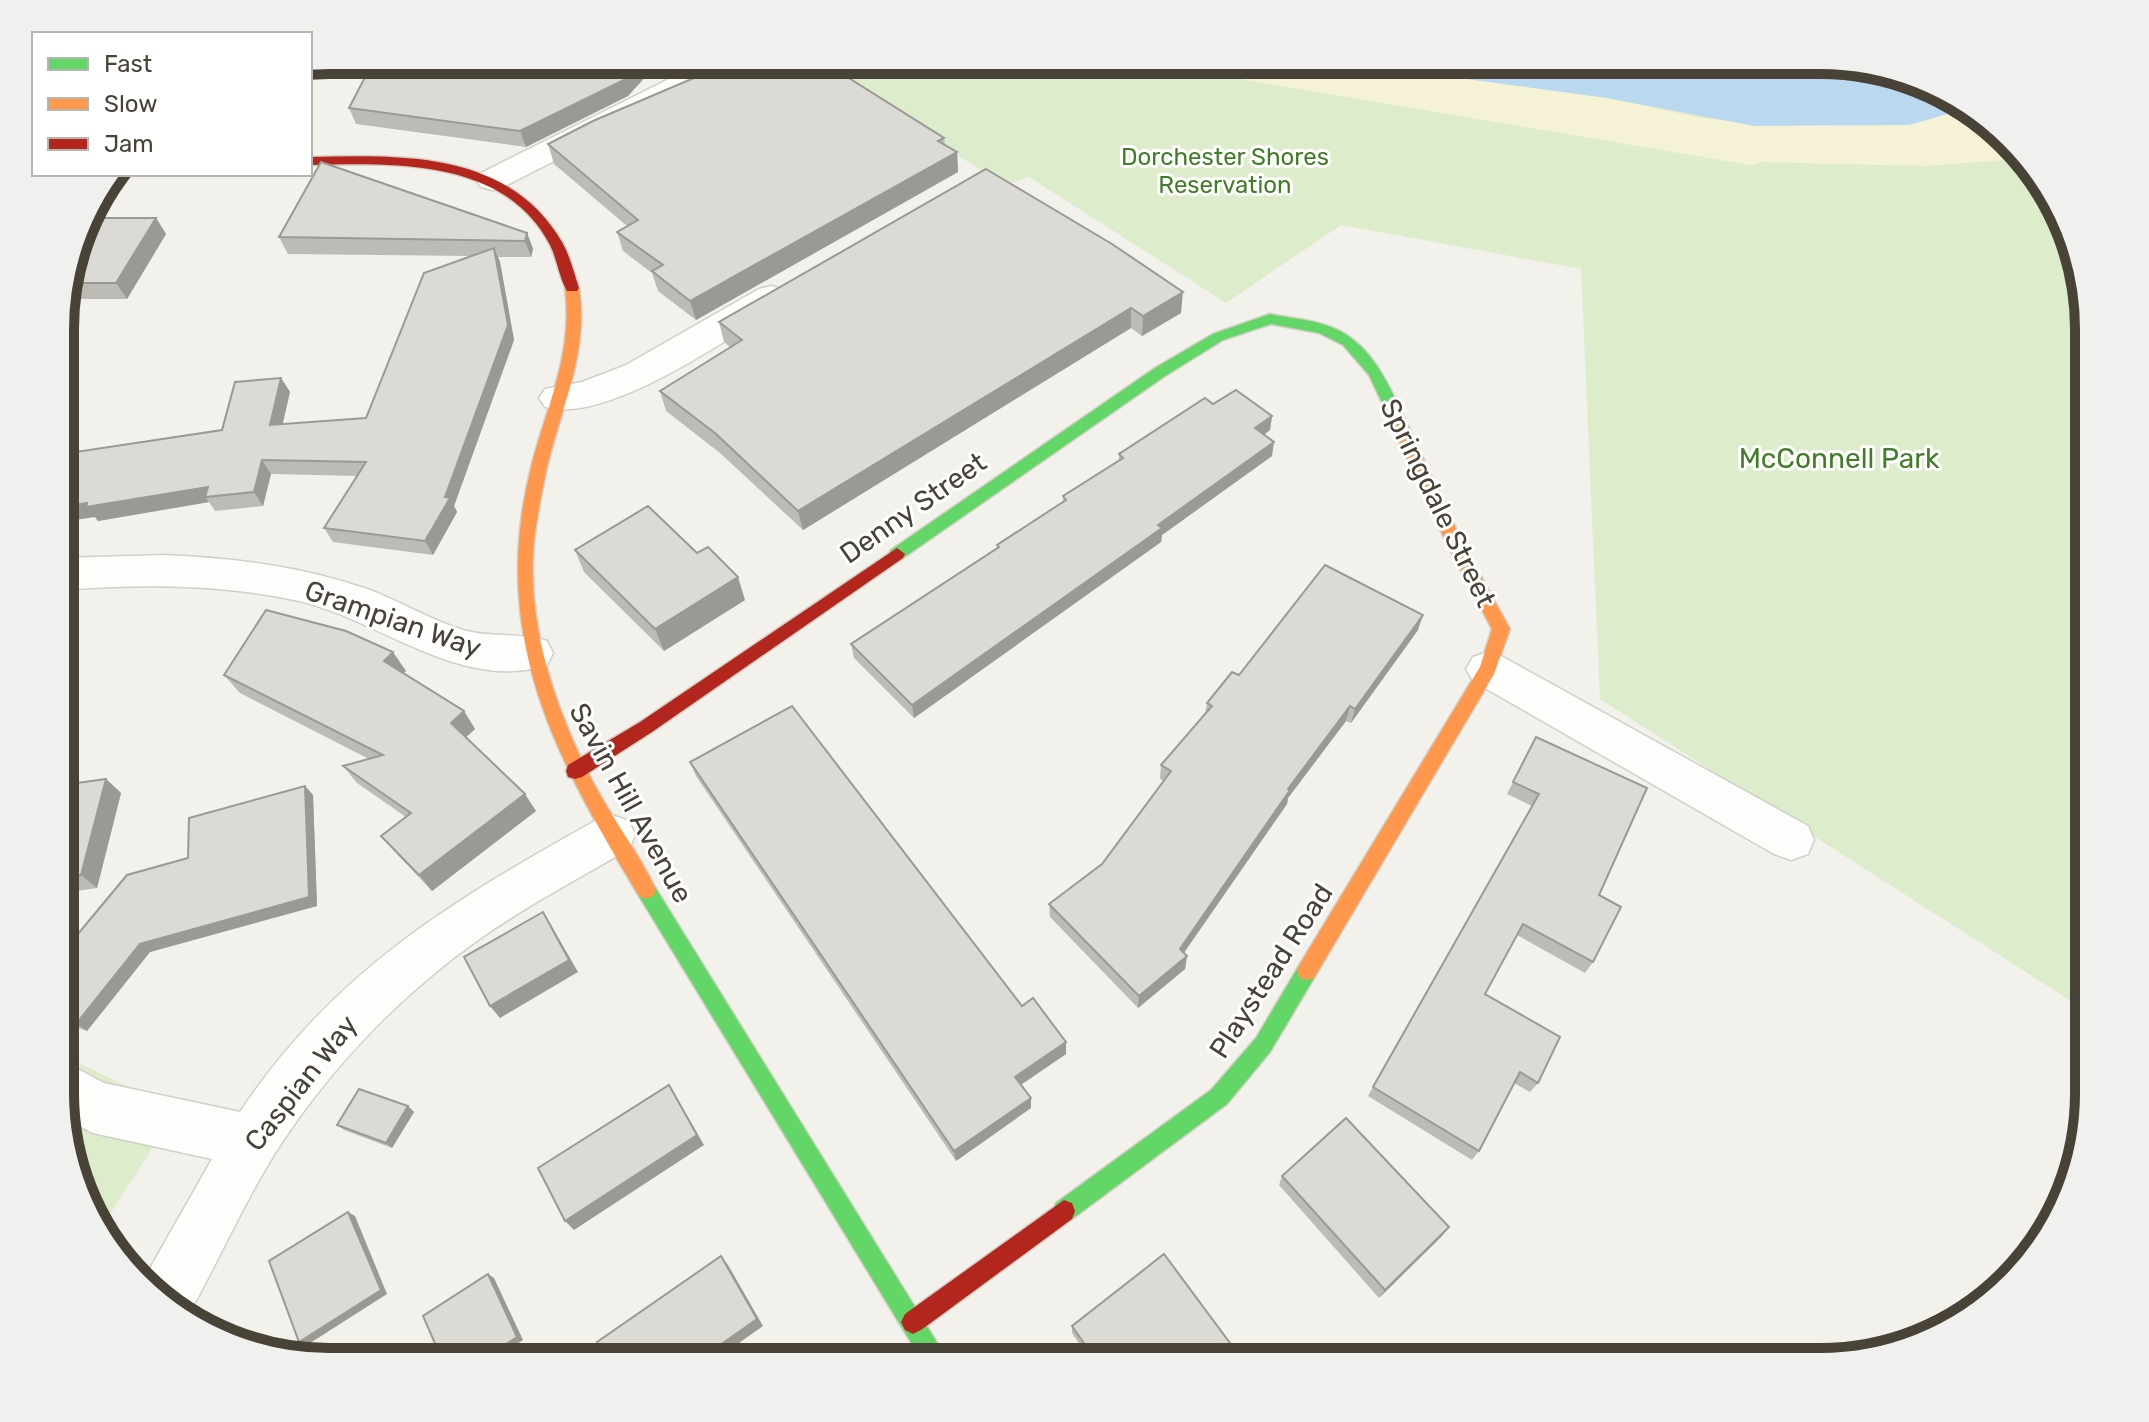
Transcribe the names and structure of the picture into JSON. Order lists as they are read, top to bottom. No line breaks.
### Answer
{"streets":{"street":["Springdale Street","Denny Street","Grampian Way","Savin Hill Avenue","Playstead Road","Caspian Way"]},"crossings":[["Springdale Street","Denny Street"],["Springdale Street","Playstead Road"],["Denny Street","Savin Hill Avenue"],["Grampian Way","Savin Hill Avenue"],["Savin Hill Avenue","Playstead Road"],["Savin Hill Avenue","Caspian Way"]],"parks":["Dorchester Shores Reservation","McConnell Park"],"legend":["Fast","Slow","Jam"]}
